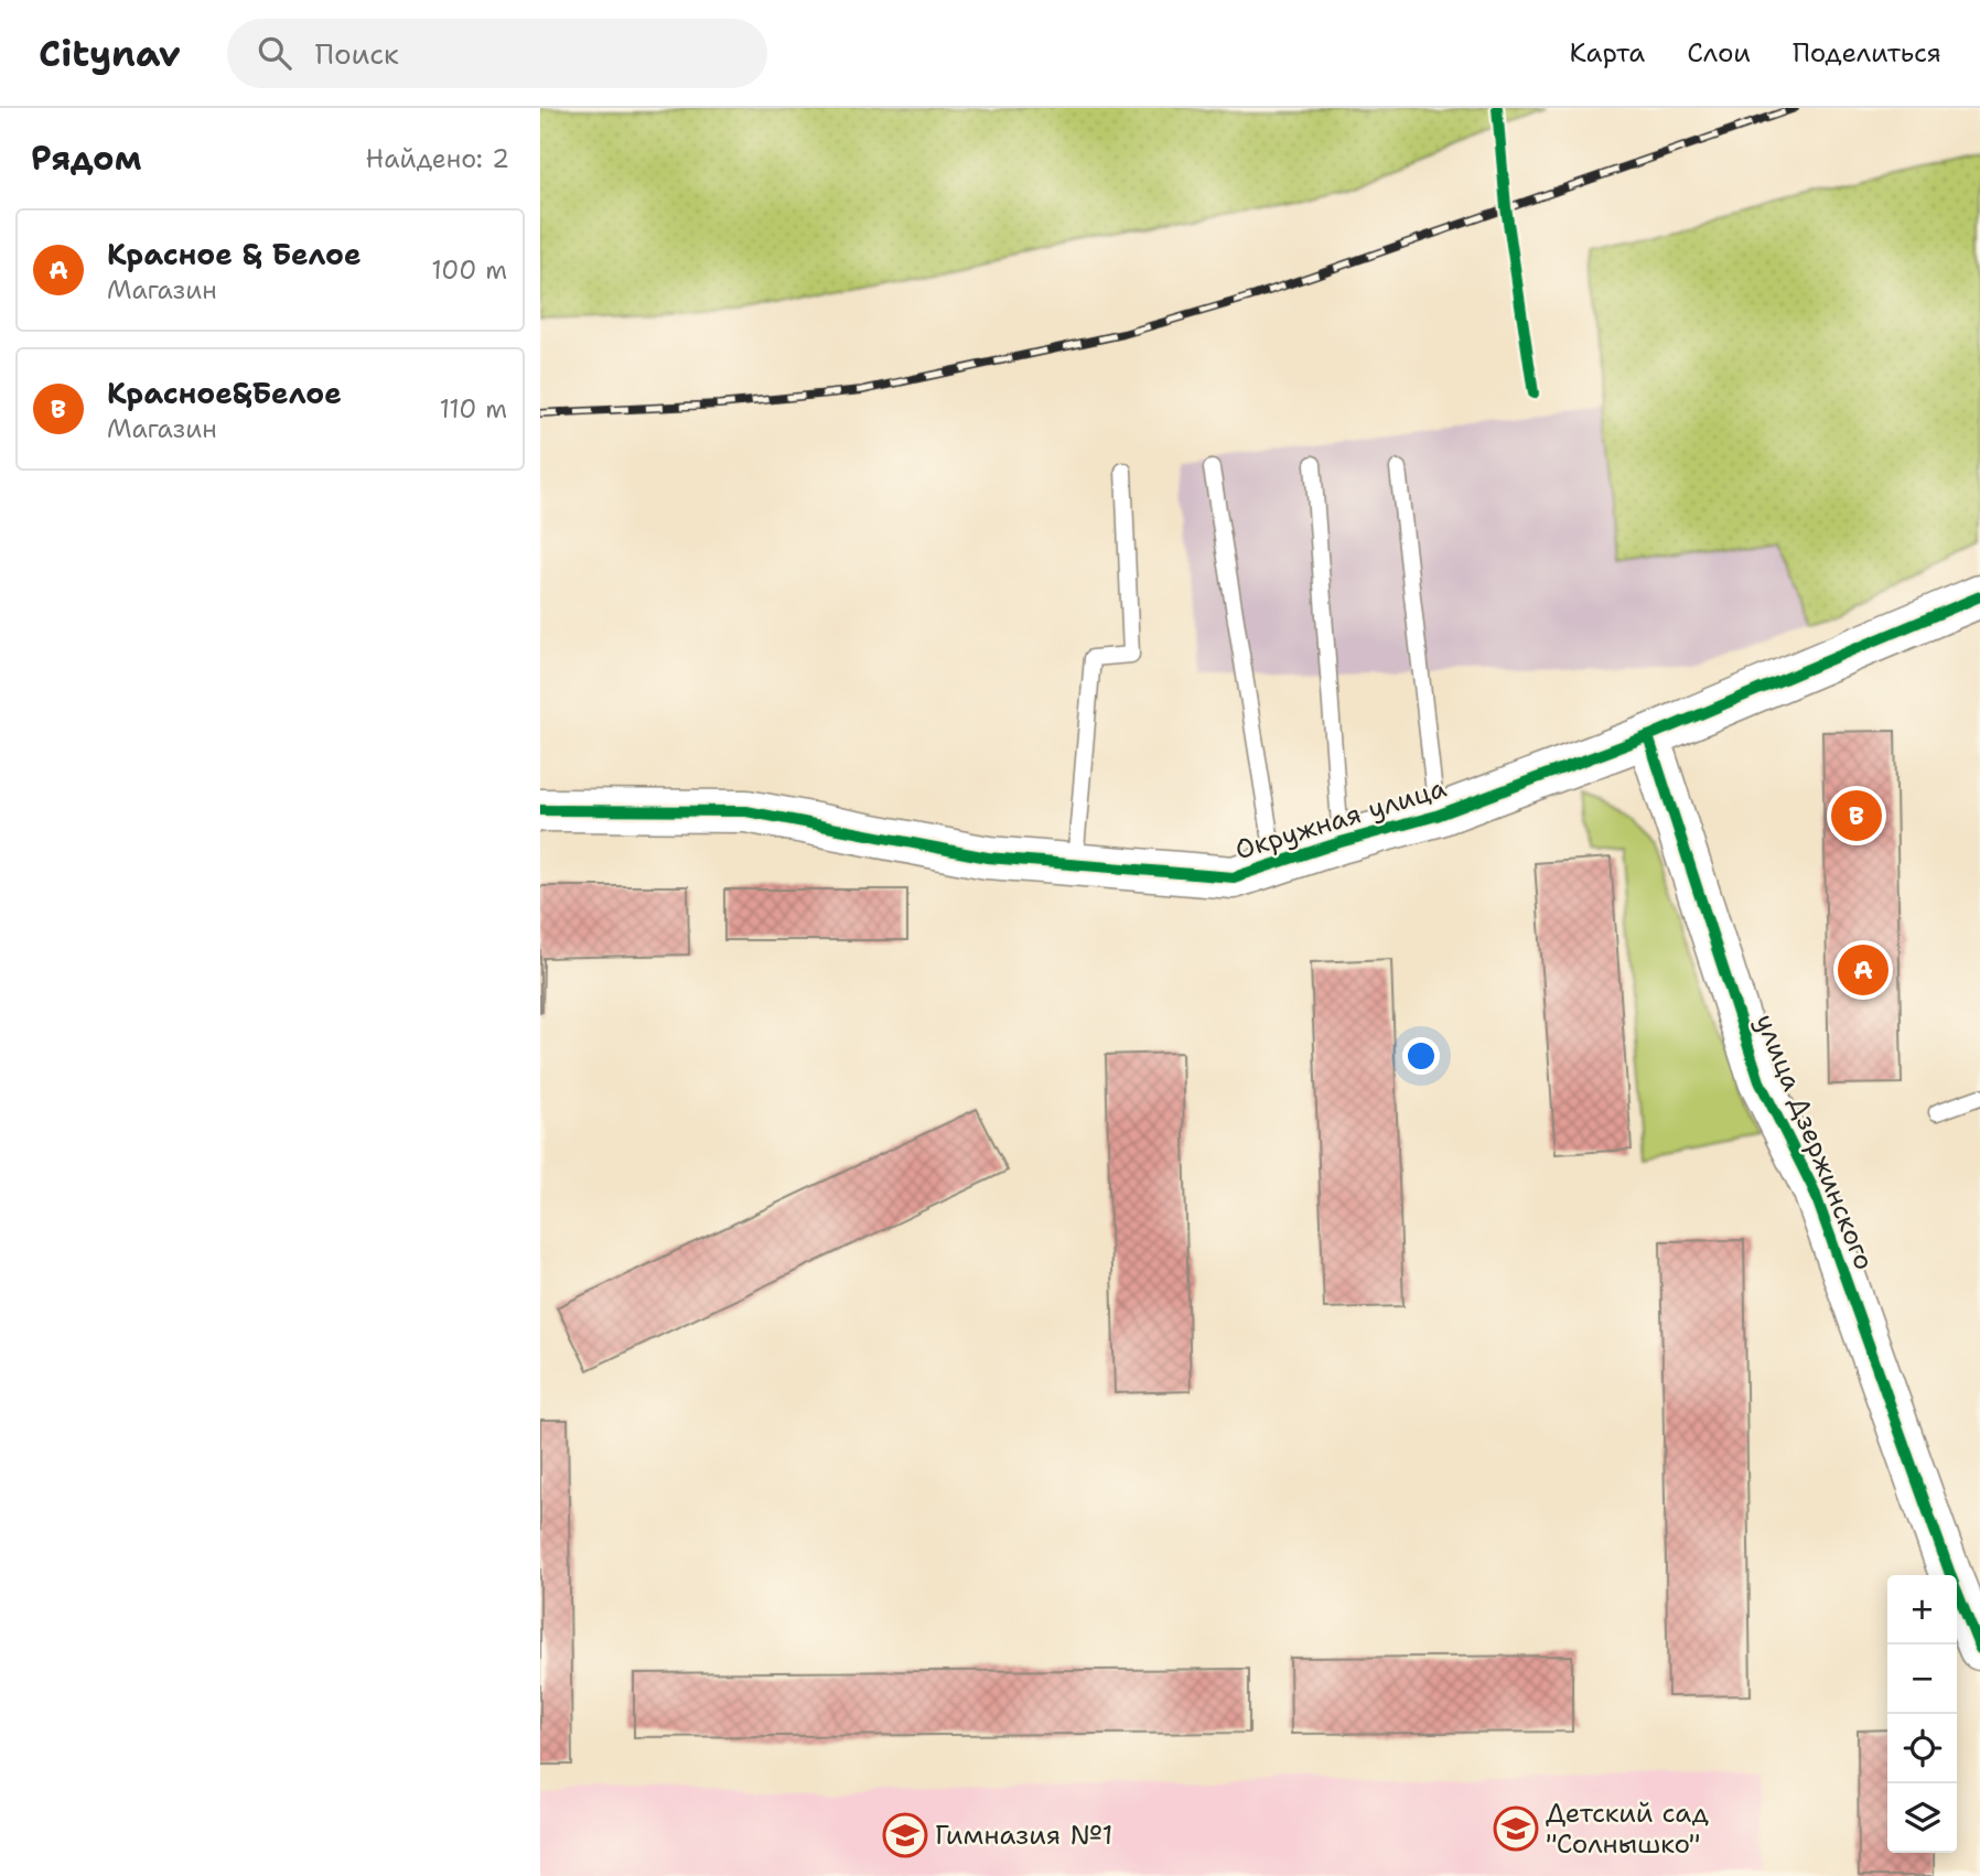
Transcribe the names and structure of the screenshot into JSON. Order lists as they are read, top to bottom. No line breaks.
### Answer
{"streets":{"street":["Окружная улица","улица Дзержинского"]},"crossings":[["Окружная улица","улица Дзержинского"]],"places":{"school or university":["Детский сад \"Солнышко\"","Гимназия №1"]},"page":{"header":"Citynav","search":"Поиск","nav":["Карта","Слои","Поделиться"],"heading":["Рядом","Найдено: 2"],"list":[{"mark":"A","name":"Красное & Белое","note":"Магазин","value":"100 m"},{"mark":"B","name":"Красное&Белое","note":"Магазин","value":"110 m"}],"pins":["B","A"],"map_buttons":["+","−"]}}
